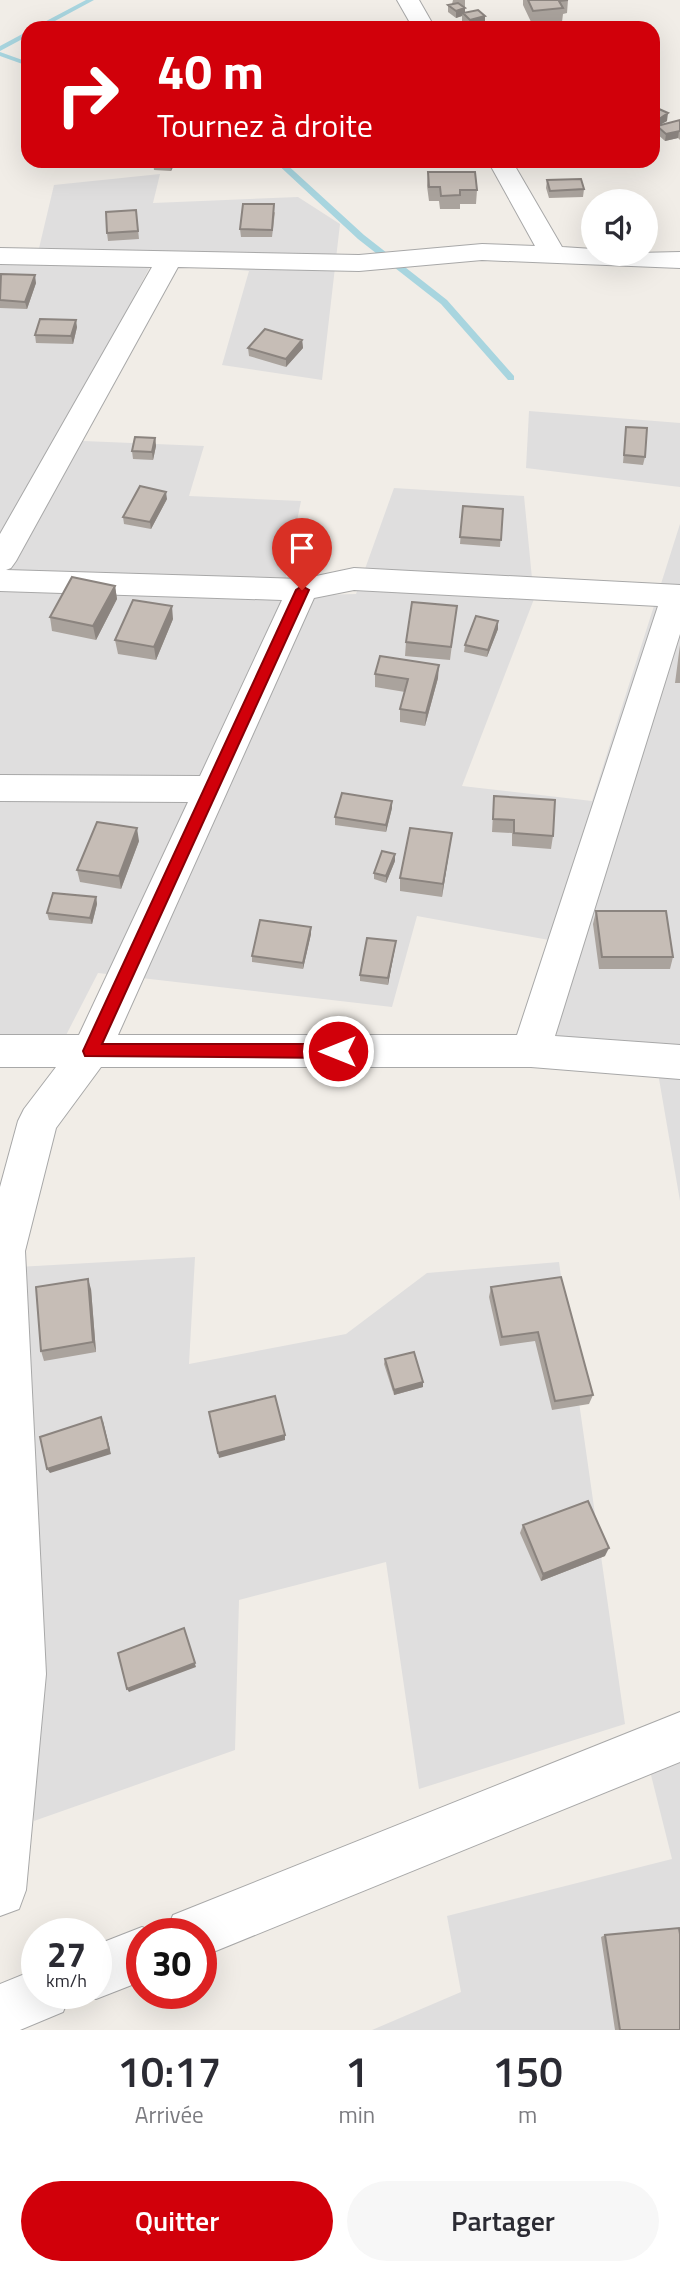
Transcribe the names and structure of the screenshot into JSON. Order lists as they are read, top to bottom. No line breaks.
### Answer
{"page":{"turn":["40 m","Tournez à droite"],"speed":"27 km/h","limit":"30","eta":["10:17","Arrivée","1","min","150","m"],"buttons":["Quitter","Partager"]}}
